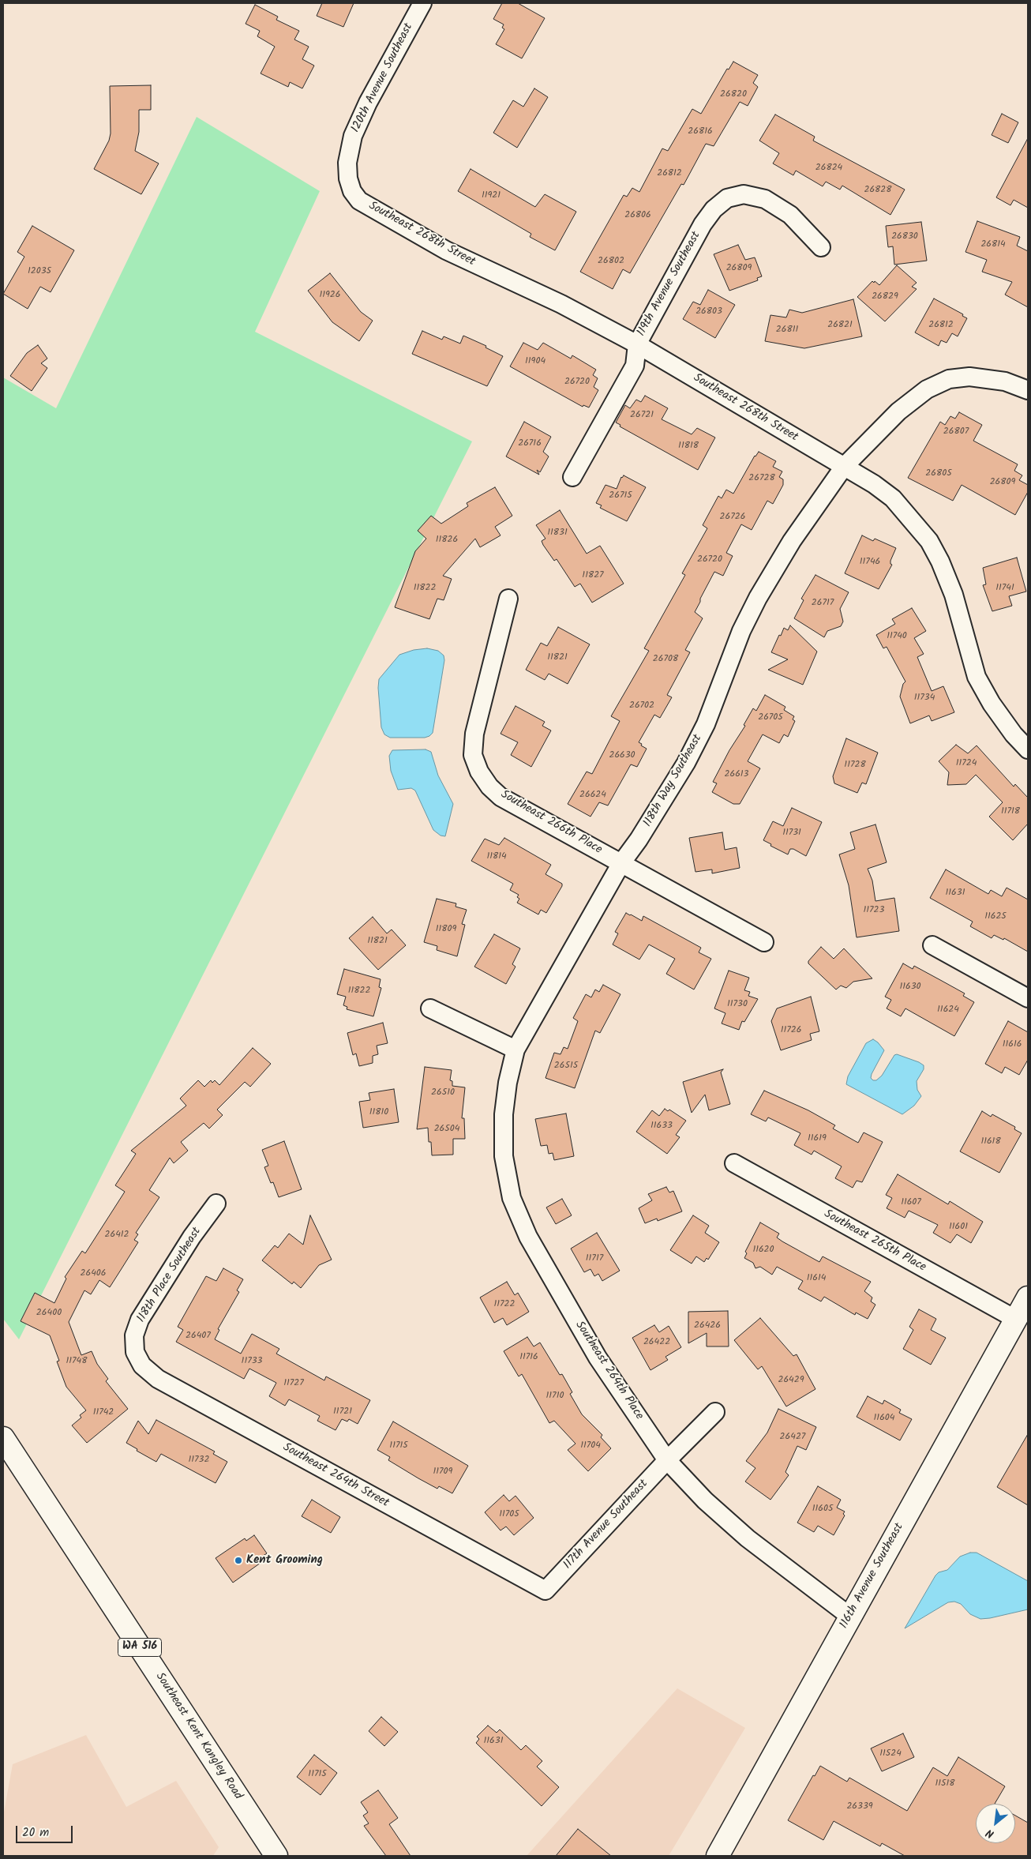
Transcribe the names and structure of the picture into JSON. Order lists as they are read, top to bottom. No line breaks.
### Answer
{"streets":{"main road":["116th Avenue Southeast","WA 516","Southeast Kent Kangley Road"],"street":["120th Avenue Southeast","Southeast 268th Street","119th Avenue Southeast","118th Way Southeast","Southeast 266th Place","Southeast 265th Place","118th Place Southeast","Southeast 264th Place","Southeast 264th Street","117th Avenue Southeast"]},"crossings":[["120th Avenue Southeast","Southeast 268th Street"],["Southeast 268th Street","119th Avenue Southeast"],["Southeast 268th Street","118th Way Southeast"],["118th Way Southeast","Southeast 266th Place"],["118th Way Southeast","Southeast 264th Place"],["Southeast 265th Place","116th Avenue Southeast"],["118th Place Southeast","Southeast 264th Street"],["Southeast 264th Place","117th Avenue Southeast"],["Southeast 264th Place","116th Avenue Southeast"],["Southeast 264th Street","117th Avenue Southeast"]],"places":["Kent Grooming"],"house_numbers":["26820","26816","26824","26812","26828","11921","26806","26830","26814","26802","26809","12035","11926","26829","26803","26821","26812","26811","11904","26720","26721","26807","26716","11818","26805","26728","26809","26715","26726","11831","11826","26720","11746","11827","11822","11741","26717","11740","11821","26708","11734","26702","26705","26630","11724","11728","26613","26624","11718","11731","11814","11631","11723","11625","11809","11821","11630","11822","11730","11624","11726","11616","26515","26510","11810","11633","26504","11619","11618","11607","11601","26412","11620","11717","26406","11614","11722","26400","26426","26407","26422","11716","11748","11733","26429","11727","11710","11721","11742","11604","26427","11715","11704","11732","11709","11605","11705","11631","11524","11715","11518","26339"],"scale_bar":"20 m","north":"bottom left"}
